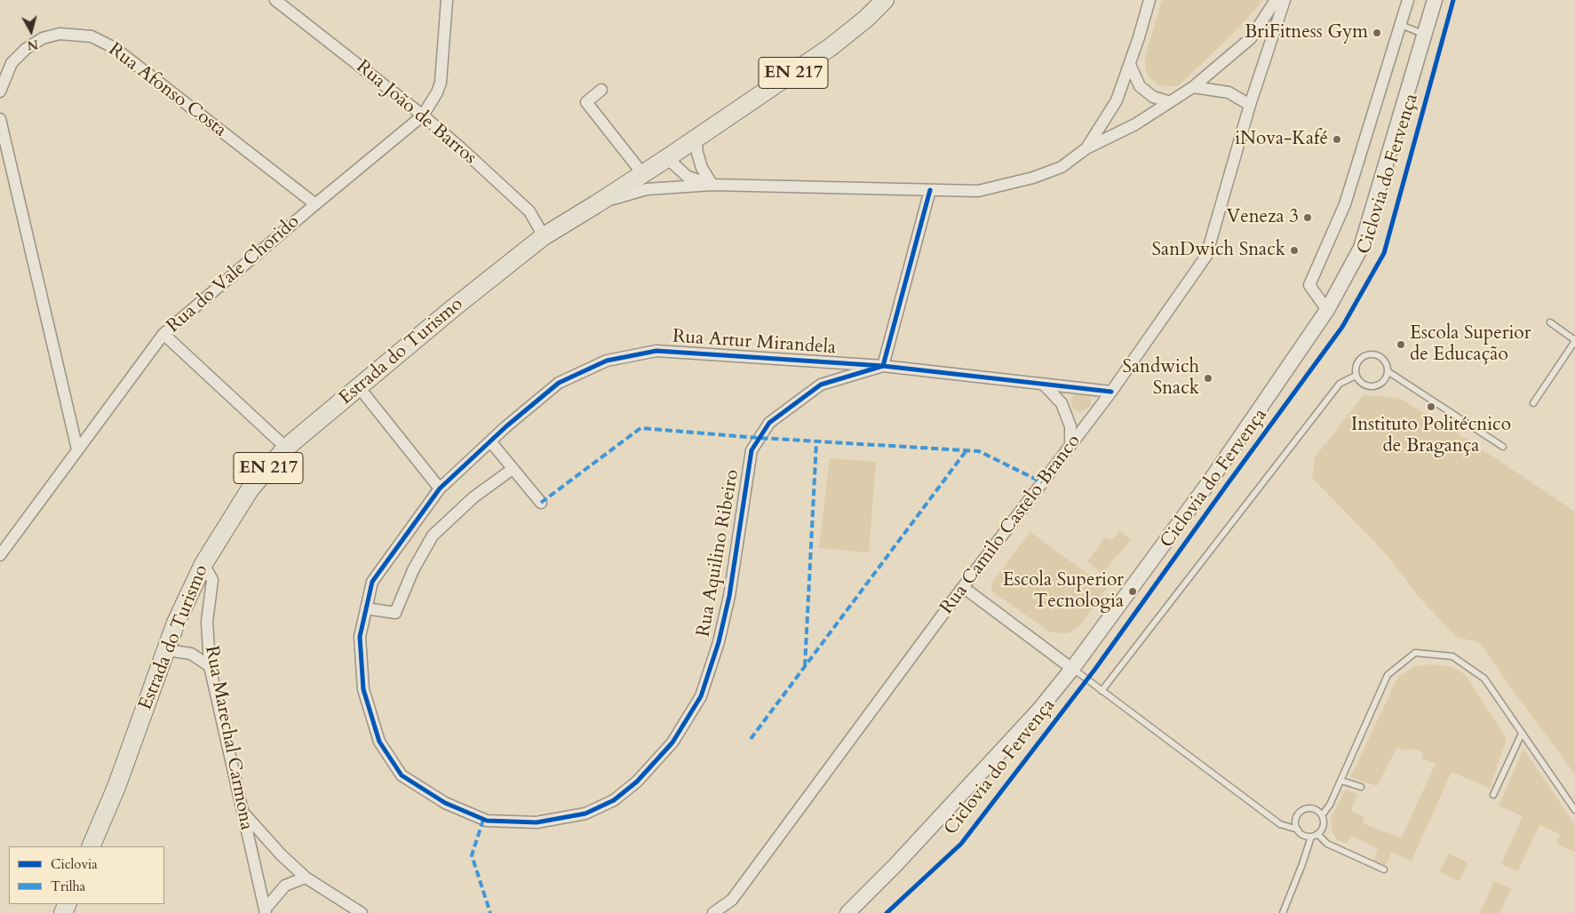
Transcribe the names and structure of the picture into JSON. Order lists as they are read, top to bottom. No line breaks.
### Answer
{"streets":{"main road":["EN 217","Estrada do Turismo"],"street":["Rua Afonso Costa","Rua João de Barros","Rua do Vale Chorido","Rua Artur Mirandela","Rua Camilo Castelo Branco","Rua Aquilino Ribeiro","Rua Marechal Carmona"],"cycle path":["Ciclovia do Fervença"]},"crossings":[["Rua Afonso Costa","Rua do Vale Chorido"],["Rua João de Barros","Rua do Vale Chorido"],["Rua João de Barros","Estrada do Turismo"],["Rua Artur Mirandela","Rua Camilo Castelo Branco"],["Rua Artur Mirandela","Rua Aquilino Ribeiro"],["Estrada do Turismo","Rua Marechal Carmona"]],"places":["BriFitness Gym","iNova-Kafé","Veneza 3","SanDwich Snack","Escola Superior de Educação","Sandwich Snack","Instituto Politécnico de Bragança","Escola Superior Tecnologia"],"legend":["Ciclovia","Trilha"],"north":"bottom"}
